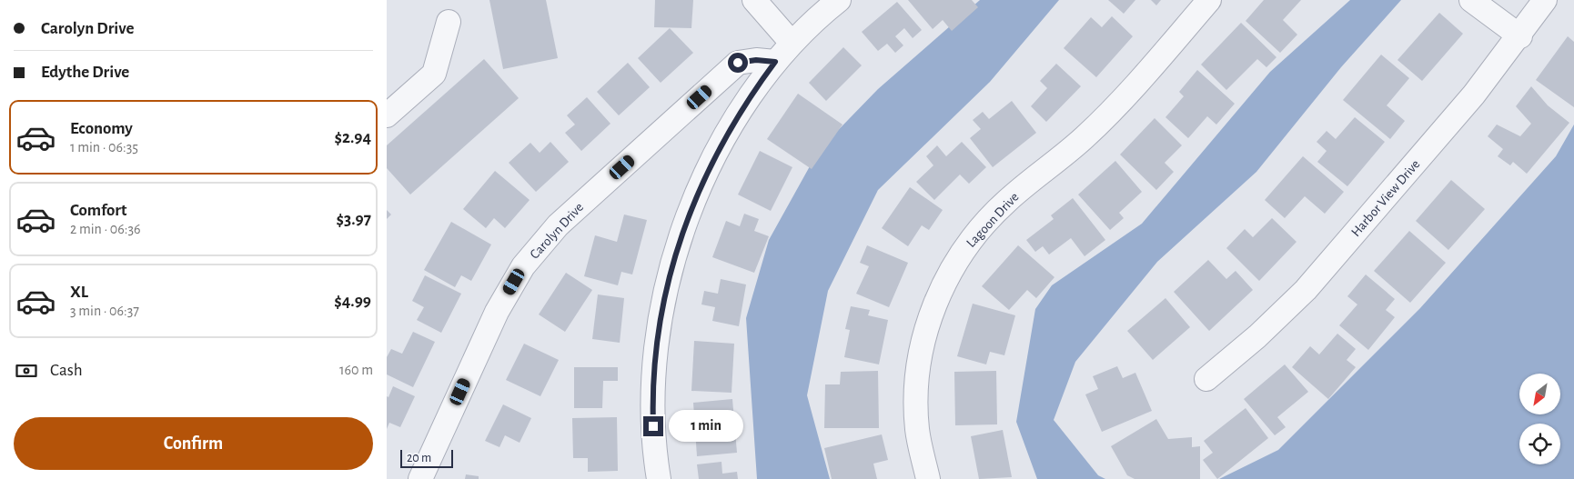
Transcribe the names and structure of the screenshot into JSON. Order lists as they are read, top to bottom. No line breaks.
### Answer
{"streets":{"street":["Harbor View Drive","Lagoon Drive","Carolyn Drive"]},"scale_bar":"20 m","north":"bottom left","page":{"banner":["Carolyn Drive","Edythe Drive"],"list":[{"name":"Economy","note":"1 min · 06:35","value":"$2.94"},{"name":"Comfort","note":"2 min · 06:36","value":"$3.97"},{"name":"XL","note":"3 min · 06:37","value":"$4.99"}],"pay":["Cash","160 m"],"buttons":"Confirm","bubble":"1 min","scale":"20 m"}}
